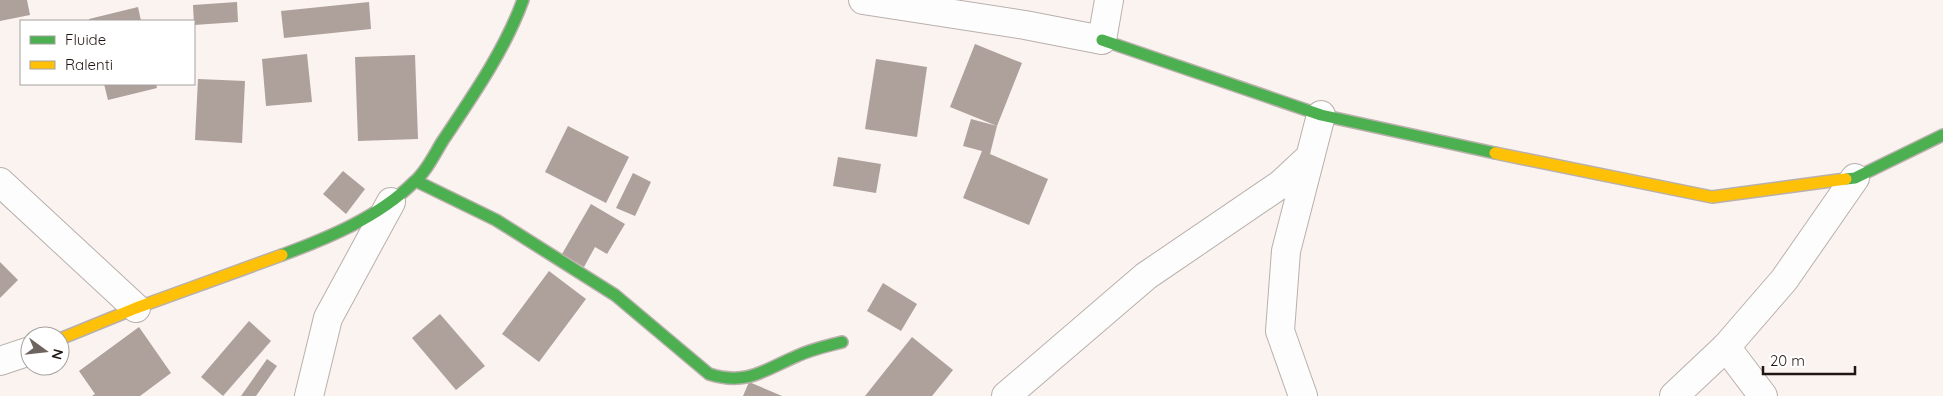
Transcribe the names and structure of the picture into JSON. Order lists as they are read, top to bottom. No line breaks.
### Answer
{"legend":["Fluide","Ralenti"],"scale_bar":"20 m","north":"right"}
